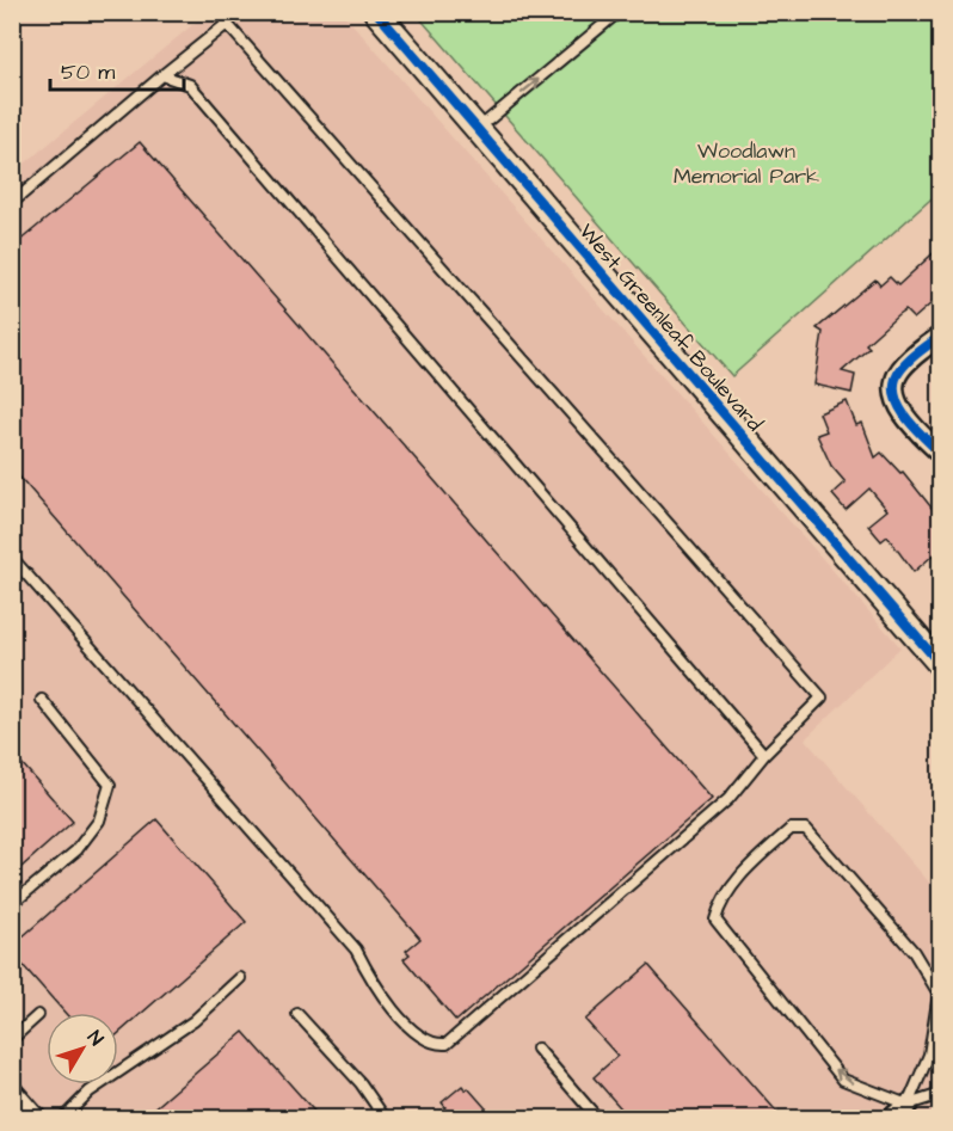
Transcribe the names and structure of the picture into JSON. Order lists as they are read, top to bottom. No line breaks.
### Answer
{"streets":{"street":["West Greenleaf Boulevard"]},"parks":["Woodlawn Memorial Park"],"scale_bar":"50 m","north":"top right"}
